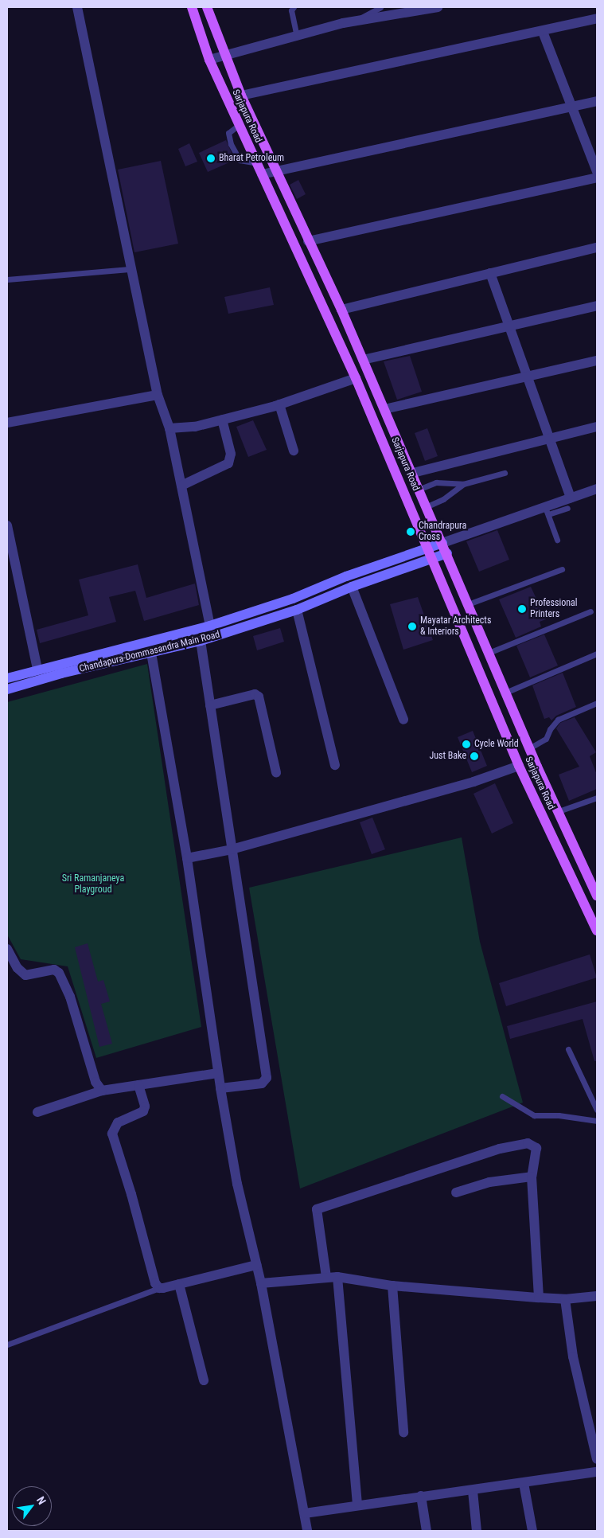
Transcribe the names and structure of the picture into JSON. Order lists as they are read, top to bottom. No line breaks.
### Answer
{"streets":{"main road":["Sarjapura Road","Chandapura-Dommasandra Main Road"]},"crossings":[["Sarjapura Road","Chandapura-Dommasandra Main Road"]],"parks":["Sri Ramanjaneya Playgroud"],"places":["Bharat Petroleum","Chandrapura Cross","Professional Printers","Mayatar Architects & Interiors","Cycle World","Just Bake"],"north":"top right"}
